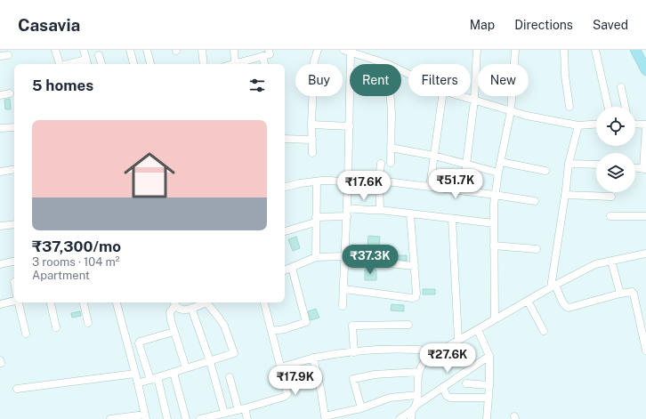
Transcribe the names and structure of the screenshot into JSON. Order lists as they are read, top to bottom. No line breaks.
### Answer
{"page":{"header":"Casavia","nav":["Map","Directions","Saved"],"chip":["Buy","Rent","Filters","New"],"heading":"5 homes","list":[{"name":"₹37,300/mo","note":"3 rooms · 104 m² · Apartment"}],"price":["₹51.7K","₹17.6K","₹37.3K","₹27.6K","₹17.9K"]}}
